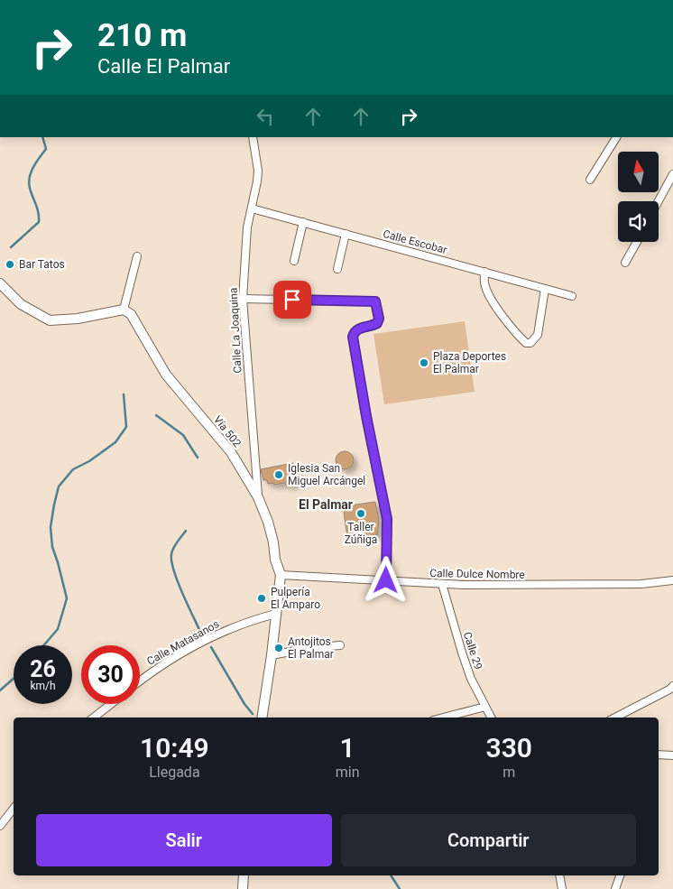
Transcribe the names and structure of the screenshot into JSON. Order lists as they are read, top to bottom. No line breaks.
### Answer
{"streets":{"street":["Calle Escobar","Calle La Joaquina","Vía 502","Calle Dulce Nombre","Calle Matasanos","Calle 29"]},"crossings":[["Calle Escobar","Calle La Joaquina"],["Calle La Joaquina","Vía 502"],["Vía 502","Calle Dulce Nombre"],["Vía 502","Calle Matasanos"],["Calle Dulce Nombre","Calle 29"]],"districts":["El Palmar"],"places":["Bar Tatos","Plaza Deportes El Palmar","Iglesia San Miguel Arcángel","Taller Zúñiga","Pulpería El Amparo","Antojitos El Palmar"],"north":"top","page":{"turn":["210 m","Calle El Palmar"],"speed":"26 km/h","limit":"30","eta":["10:49","Llegada","1","min","330","m"],"buttons":["Salir","Compartir"]}}
